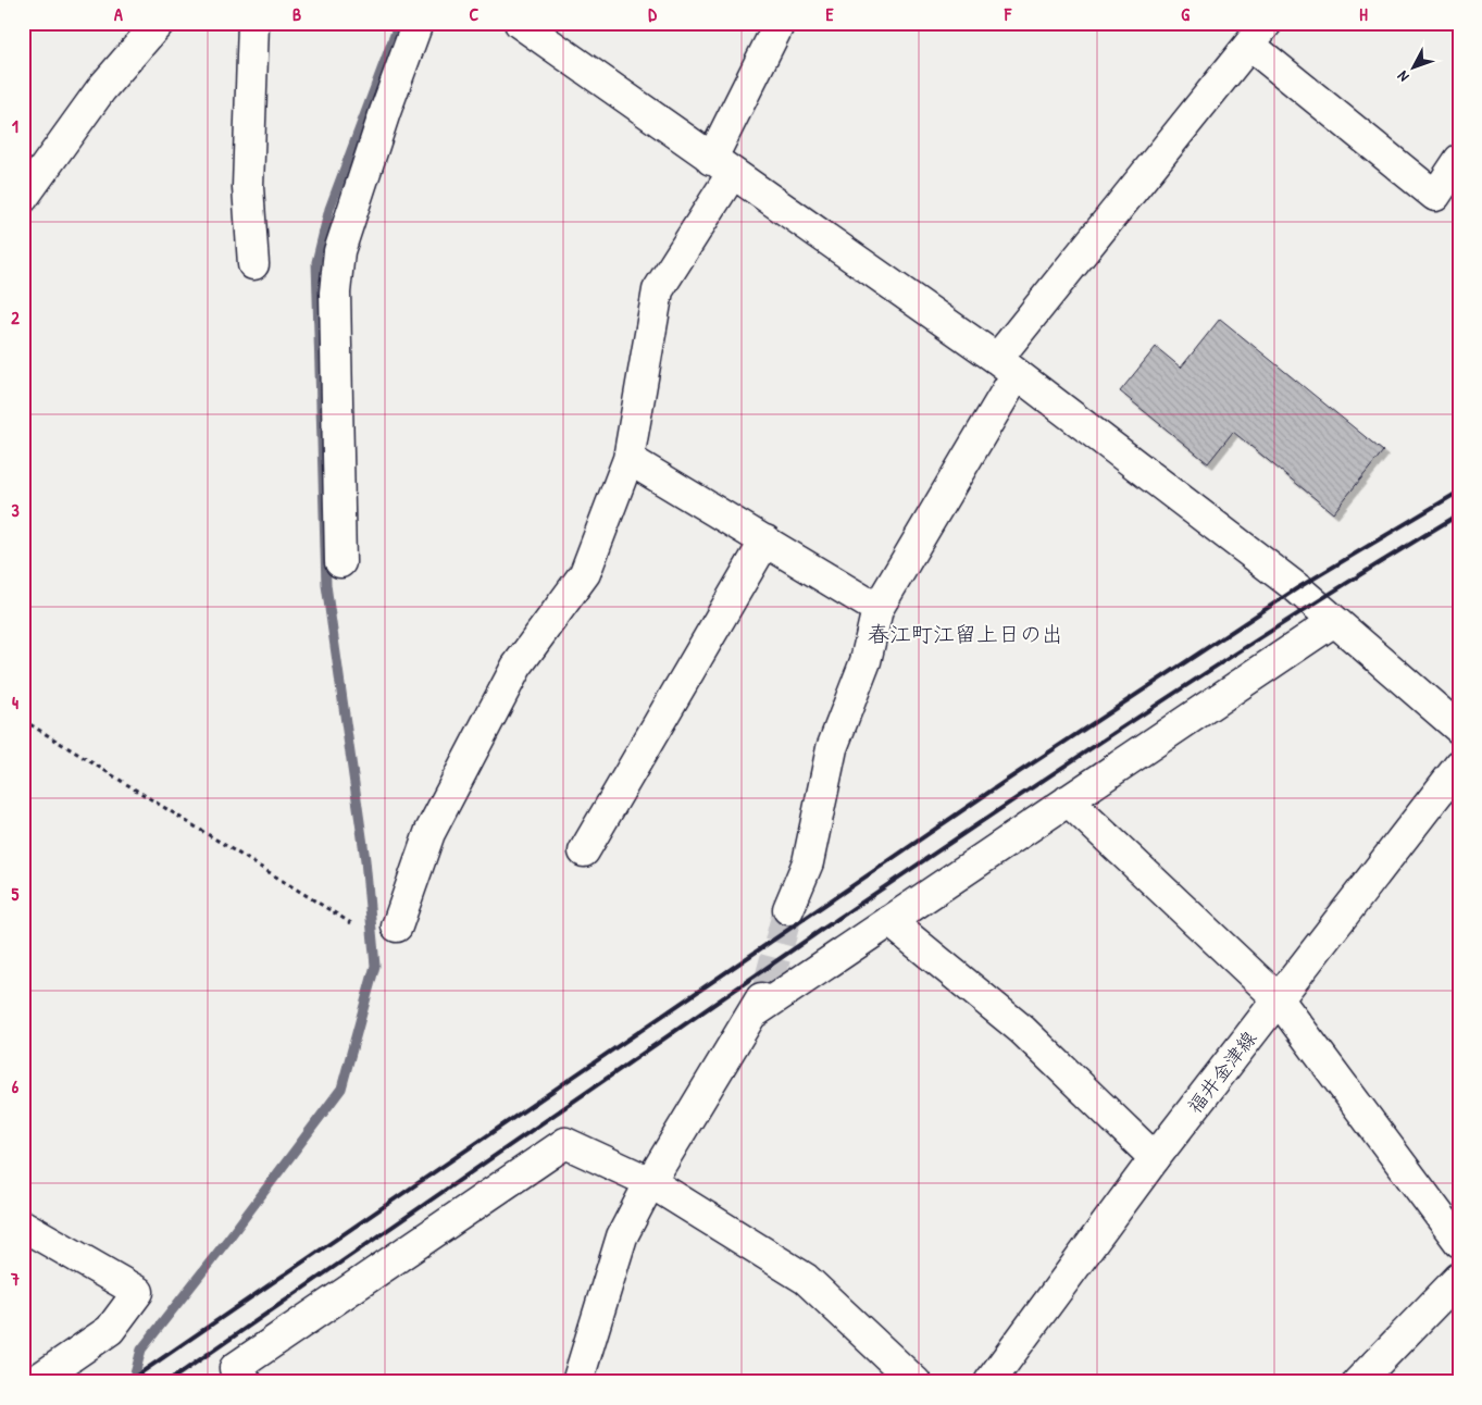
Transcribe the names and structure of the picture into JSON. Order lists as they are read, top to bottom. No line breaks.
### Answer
{"streets":{"street":["福井金津線"]},"districts":["春江町江留上日の出"],"north":"bottom left","grid":{"columns":["A","B","C","D","E","F","G","H"],"rows":["1","2","3","4","5","6","7"]}}
